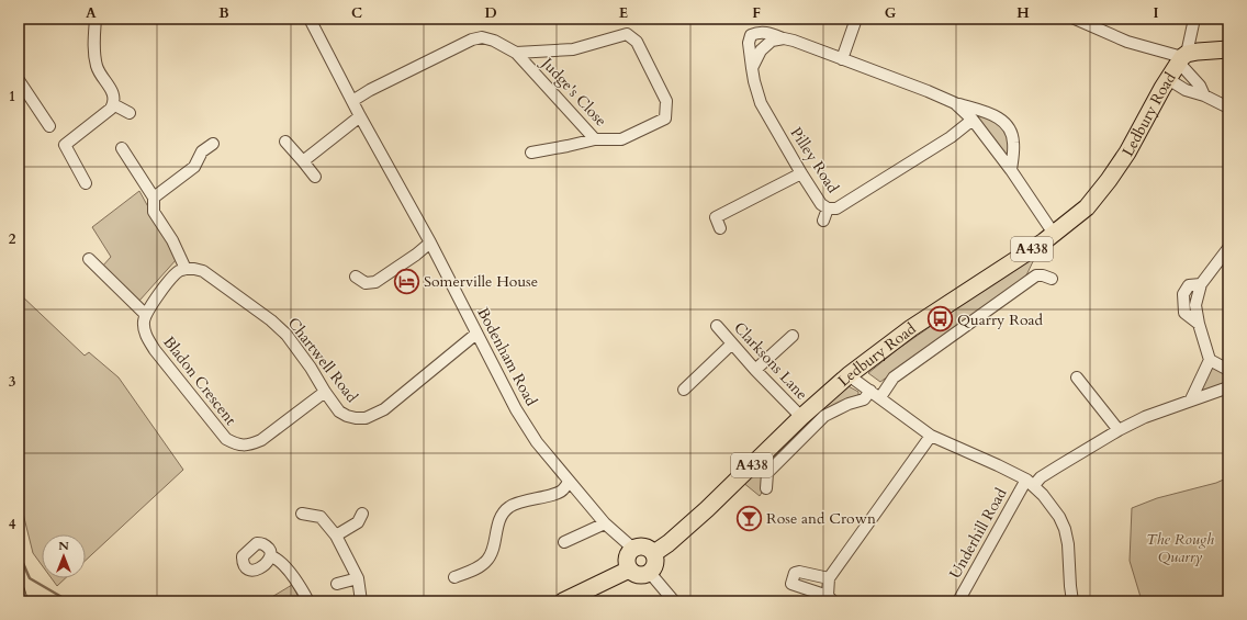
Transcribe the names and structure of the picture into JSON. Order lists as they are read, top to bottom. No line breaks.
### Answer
{"streets":{"highway":["Ledbury Road","A438"],"street":["Judge's Close","Pilley Road","Bodenham Road","Chartwell Road","Clarksons Lane","Bladon Crescent","Underhill Road"]},"crossings":[["Judge's Close","Bodenham Road"],["Ledbury Road","Pilley Road"],["Ledbury Road","Bodenham Road"],["Ledbury Road","Clarksons Lane"],["Bodenham Road","Chartwell Road"],["Chartwell Road","Bladon Crescent"]],"parks":["The Rough Quarry"],"places":{"hotel":["Somerville House"],"bus stop":["Quarry Road"],"bar":["Rose and Crown"]},"north":"top","grid":{"columns":["A","B","C","D","E","F","G","H","I"],"rows":["1","2","3","4"]}}
